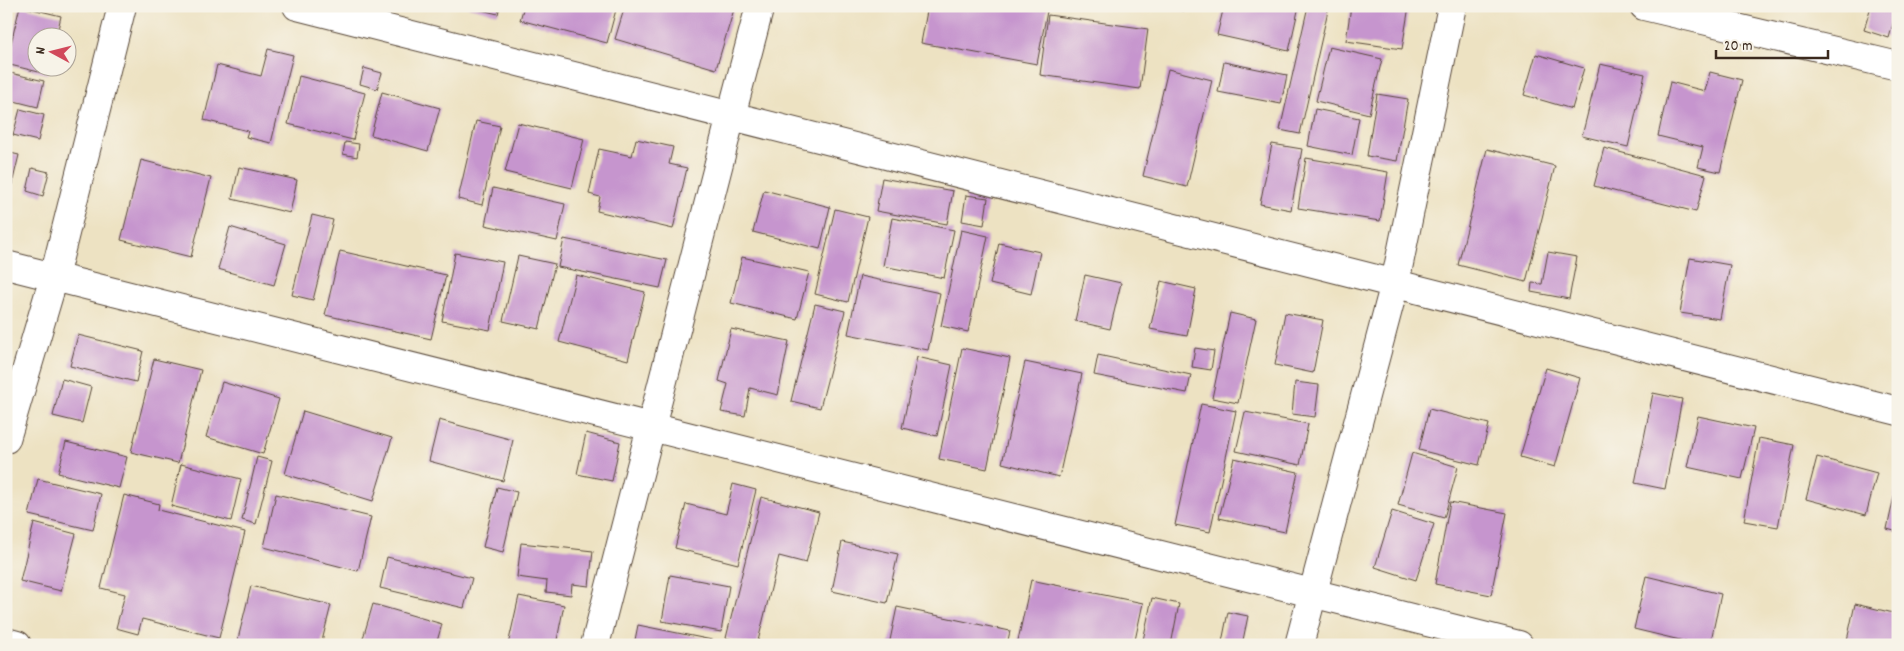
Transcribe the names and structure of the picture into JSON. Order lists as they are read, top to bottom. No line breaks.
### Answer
{"scale_bar":"20 m","north":"left"}
